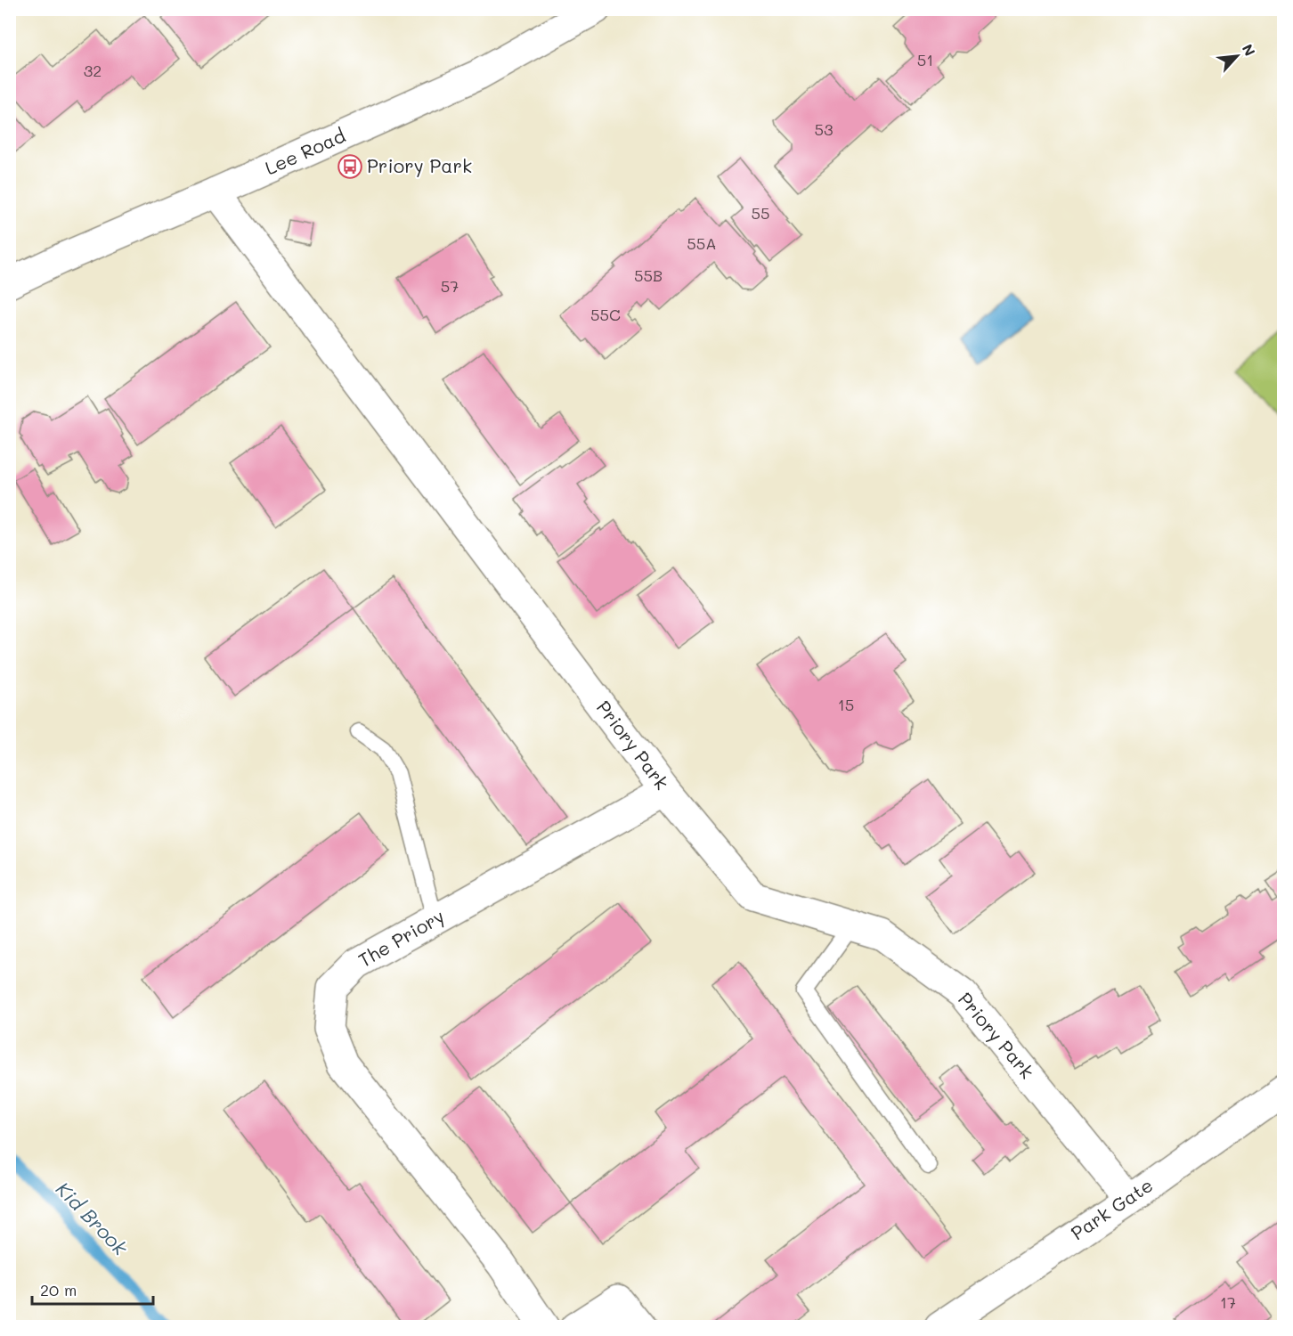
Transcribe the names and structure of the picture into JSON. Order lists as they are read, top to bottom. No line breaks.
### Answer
{"streets":{"street":["Lee Road","Priory Park","The Priory","Park Gate"]},"crossings":[["Lee Road","Priory Park"],["Priory Park","The Priory"],["Priory Park","Park Gate"]],"water":["Kid Brook"],"places":{"bus stop":["Priory Park"]},"house_numbers":["51","32","53","55","55A","55B","57","55C","15","17"],"scale_bar":"20 m","north":"top right"}
